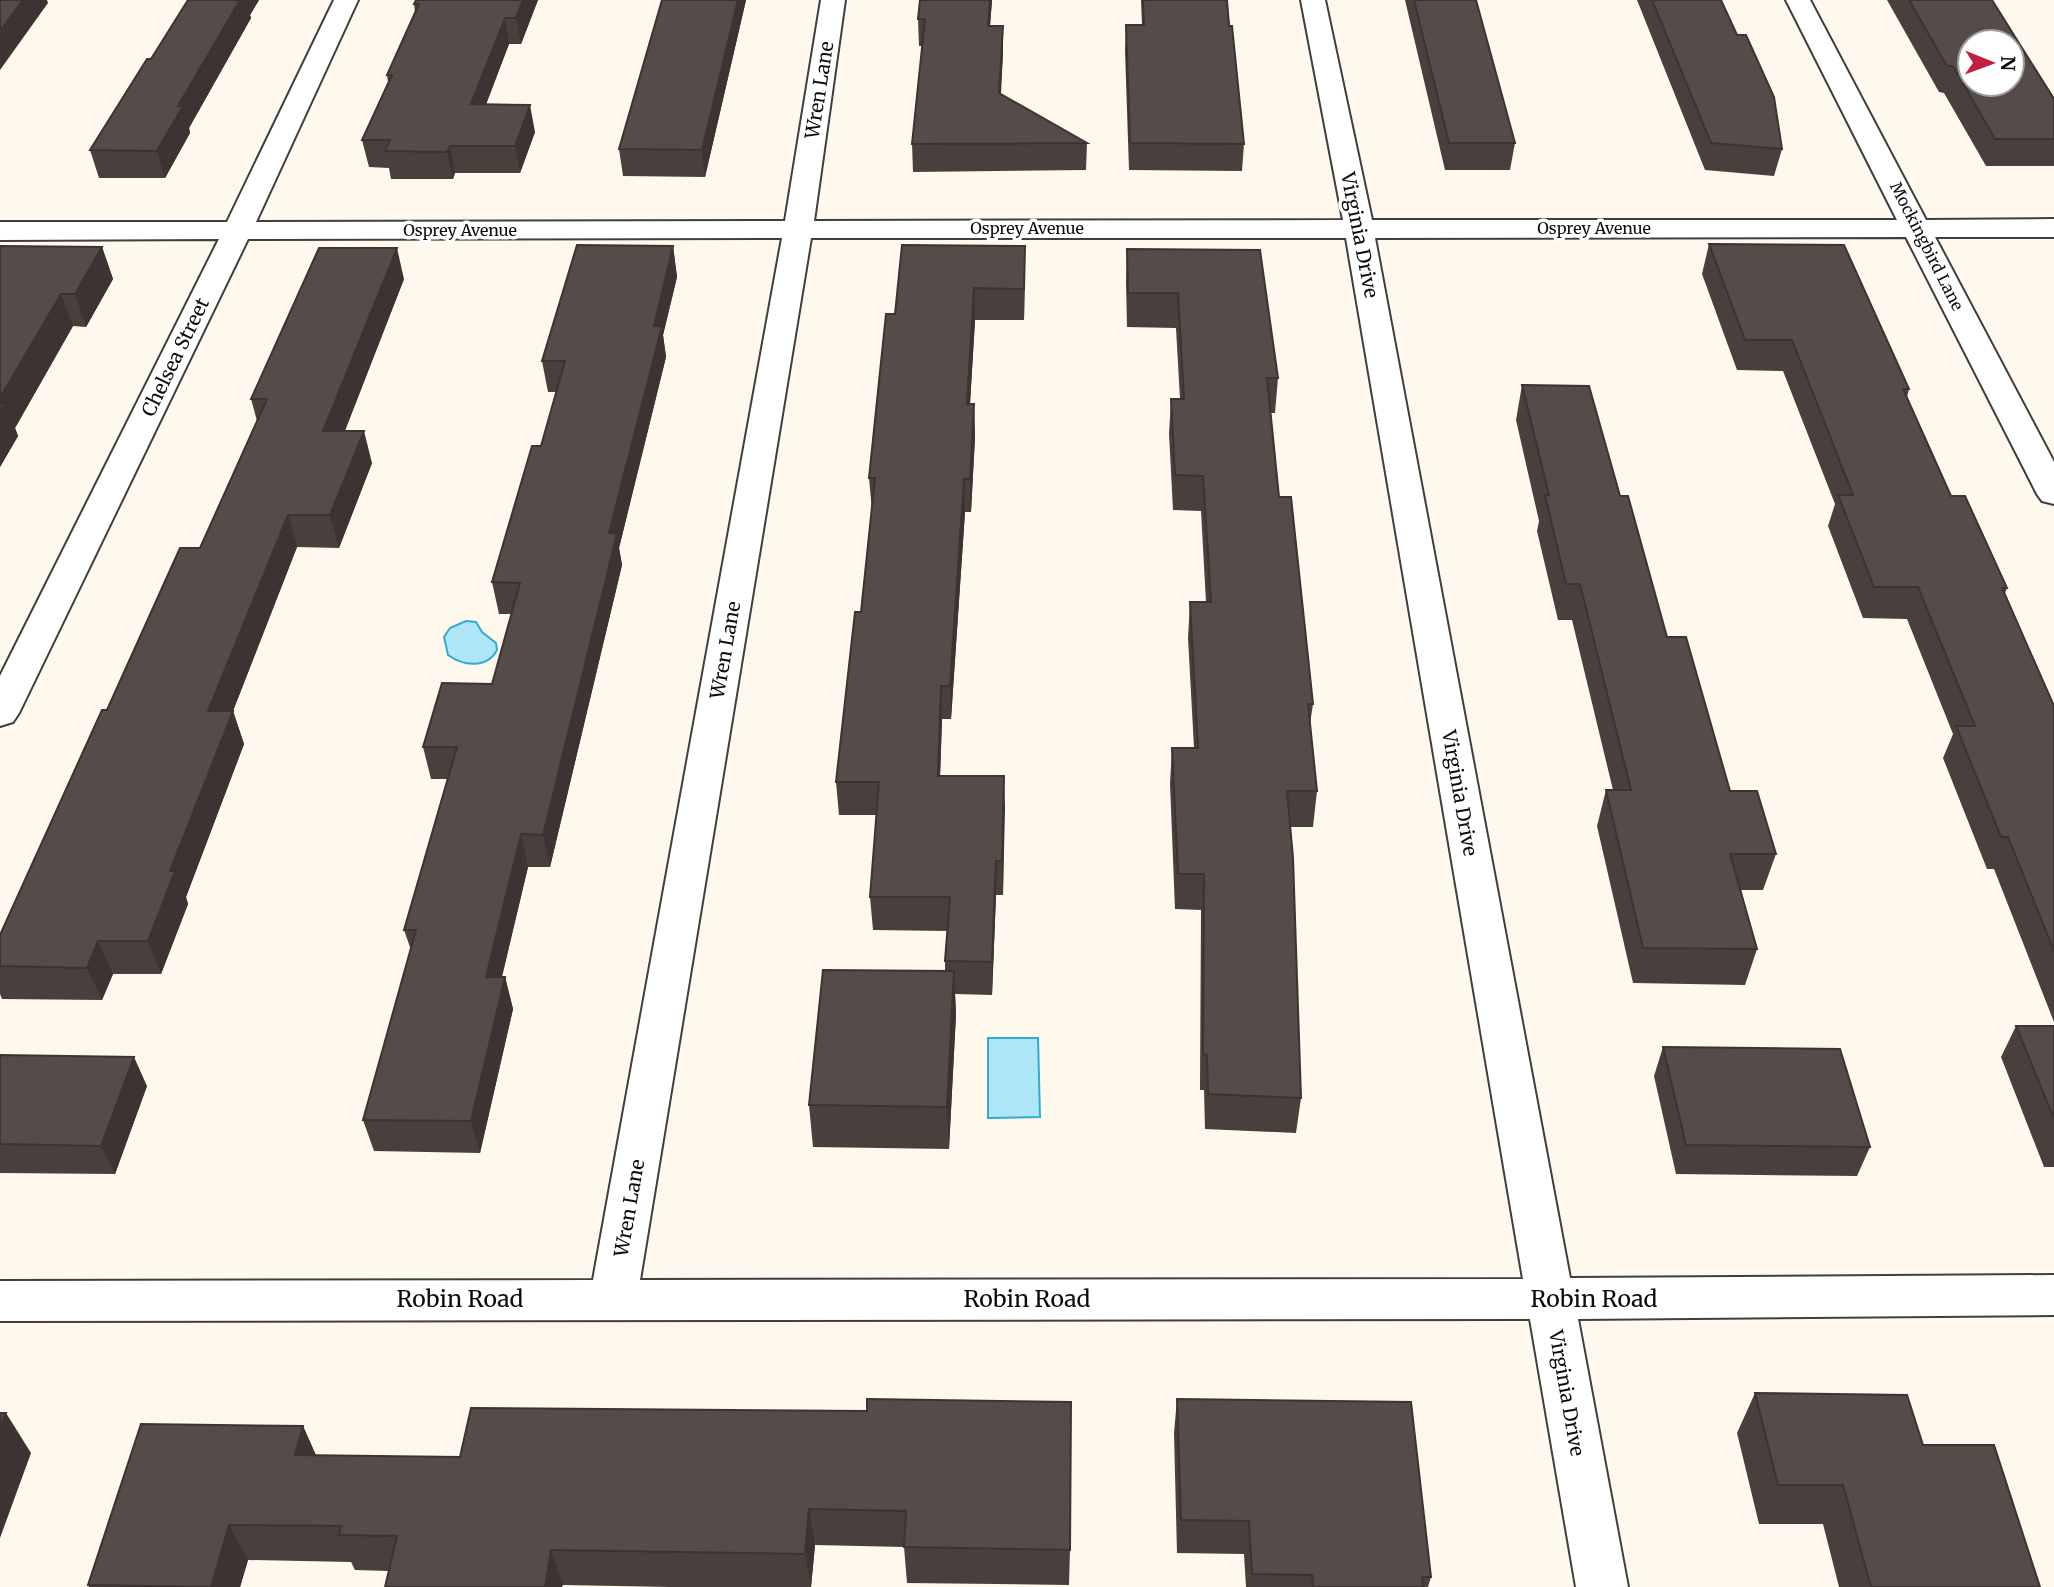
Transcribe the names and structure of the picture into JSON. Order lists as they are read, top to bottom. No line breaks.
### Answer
{"streets":{"street":["Wren Lane","Osprey Avenue","Virginia Drive","Mockingbird Lane","Chelsea Street","Robin Road"]},"crossings":[["Wren Lane","Osprey Avenue"],["Wren Lane","Robin Road"],["Osprey Avenue","Virginia Drive"],["Osprey Avenue","Mockingbird Lane"],["Osprey Avenue","Chelsea Street"],["Virginia Drive","Robin Road"]],"north":"right"}
